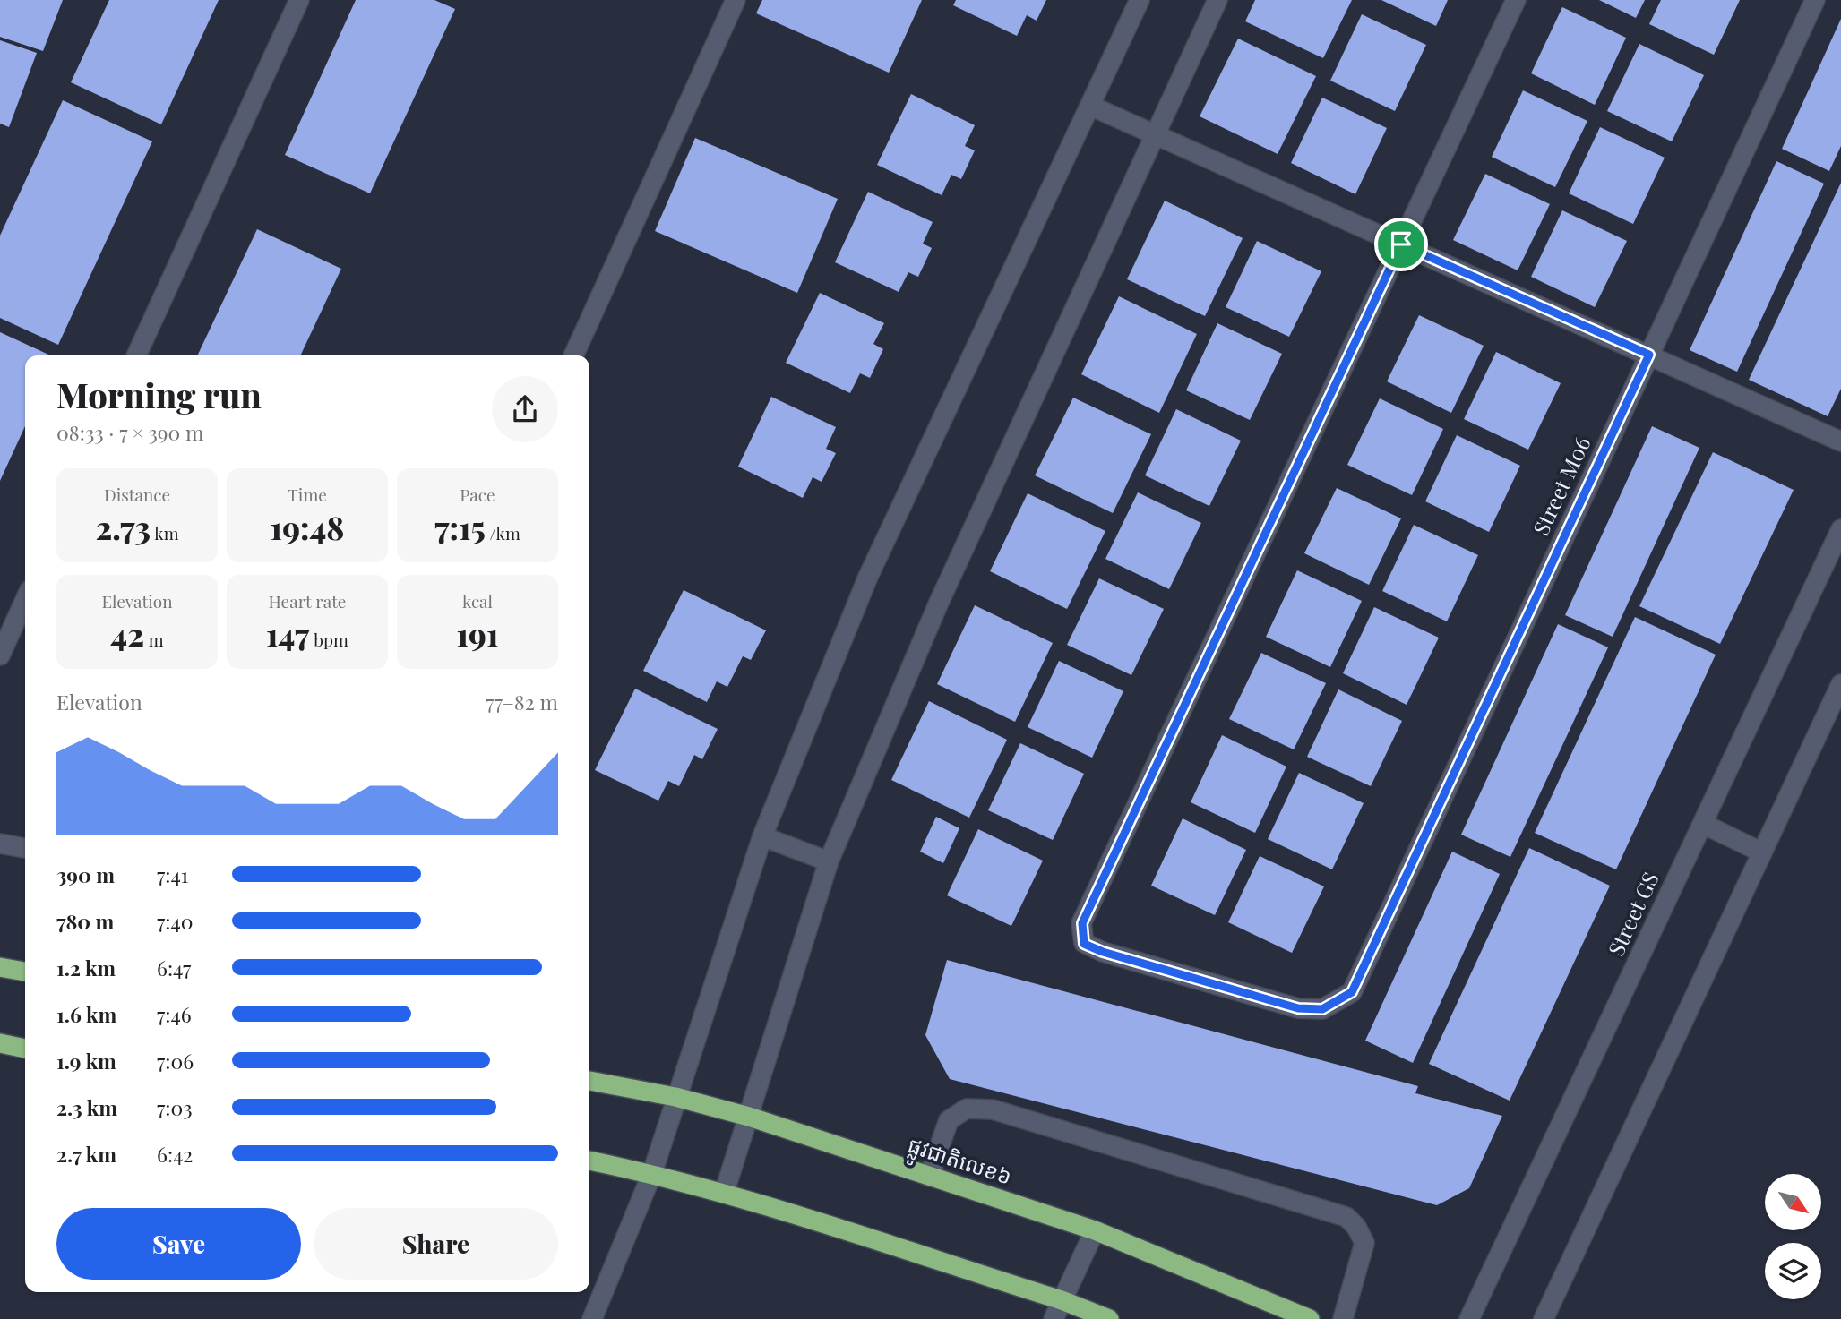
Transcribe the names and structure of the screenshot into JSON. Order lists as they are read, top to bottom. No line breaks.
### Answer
{"streets":{"highway":["ផ្លូវជាតិលេខ៦"],"street":["Street M06","Street GS"]},"north":"bottom right","page":{"heading":["Morning run","08:33 · 7 × 390 m"],"stats":[["Distance","2.73 km"],["Time","19:48"],["Pace","7:15 /km"],["Elevation","42 m"],["Heart rate","147 bpm"],["kcal","191"]],"chart":["Elevation","77–82 m"],"list":[{"name":"390 m","note":"7:41"},{"name":"780 m","note":"7:40"},{"name":"1.2 km","note":"6:47"},{"name":"1.6 km","note":"7:46"},{"name":"1.9 km","note":"7:06"},{"name":"2.3 km","note":"7:03"},{"name":"2.7 km","note":"6:42"}],"buttons":["Save","Share"]}}
